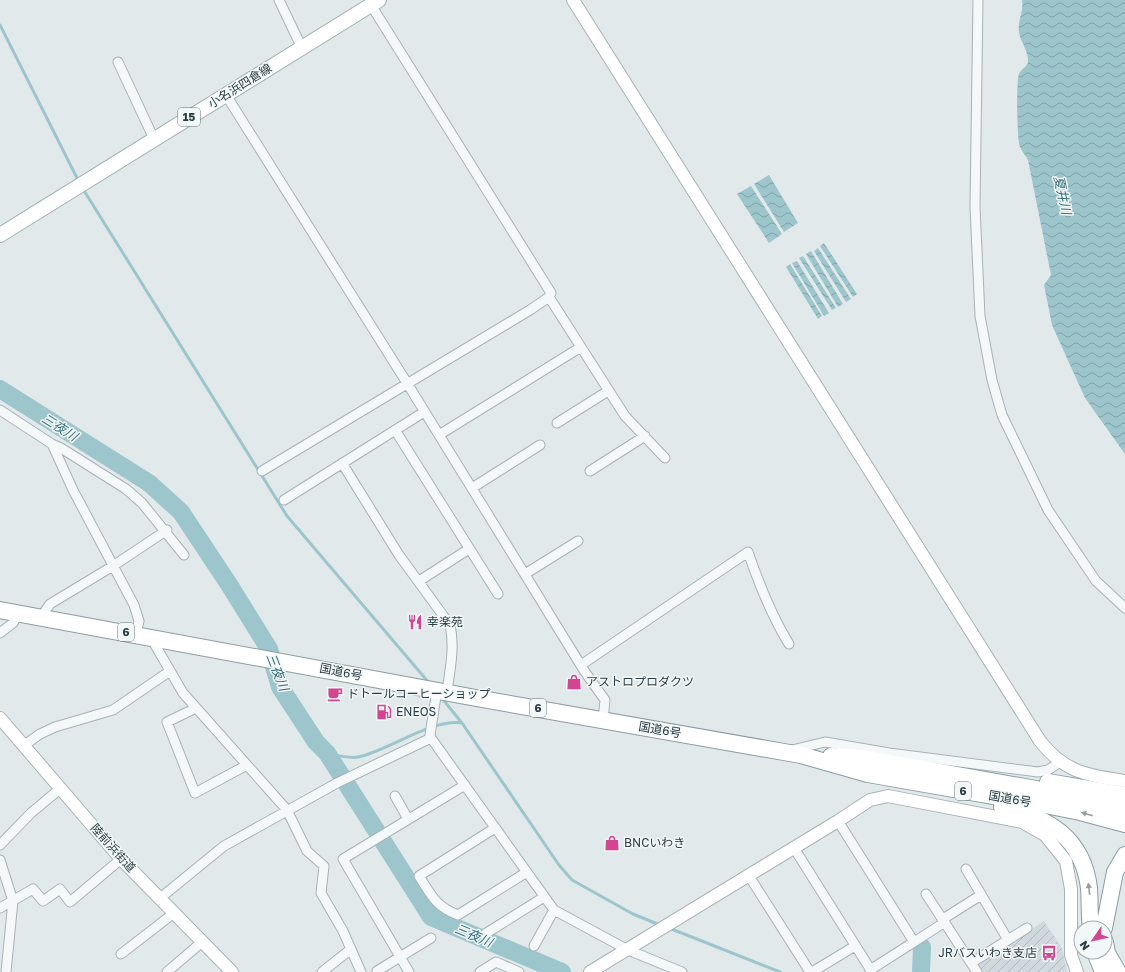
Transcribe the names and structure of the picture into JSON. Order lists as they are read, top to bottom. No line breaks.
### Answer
{"streets":{"highway":["6","国道6号"],"main road":["小名浜四倉線","15"],"street":["陸前浜街道"]},"crossings":[["6","国道6号"]],"water":["夏井川","三夜川"],"places":{"restaurant":["幸楽苑"],"shop":["アストロプロダクツ","BNCいわき"],"cafe":["ドトールコーヒーショップ"],"fuel station":["ENEOS"],"bus stop":["JRバスいわき支店"]},"north":"bottom left"}
